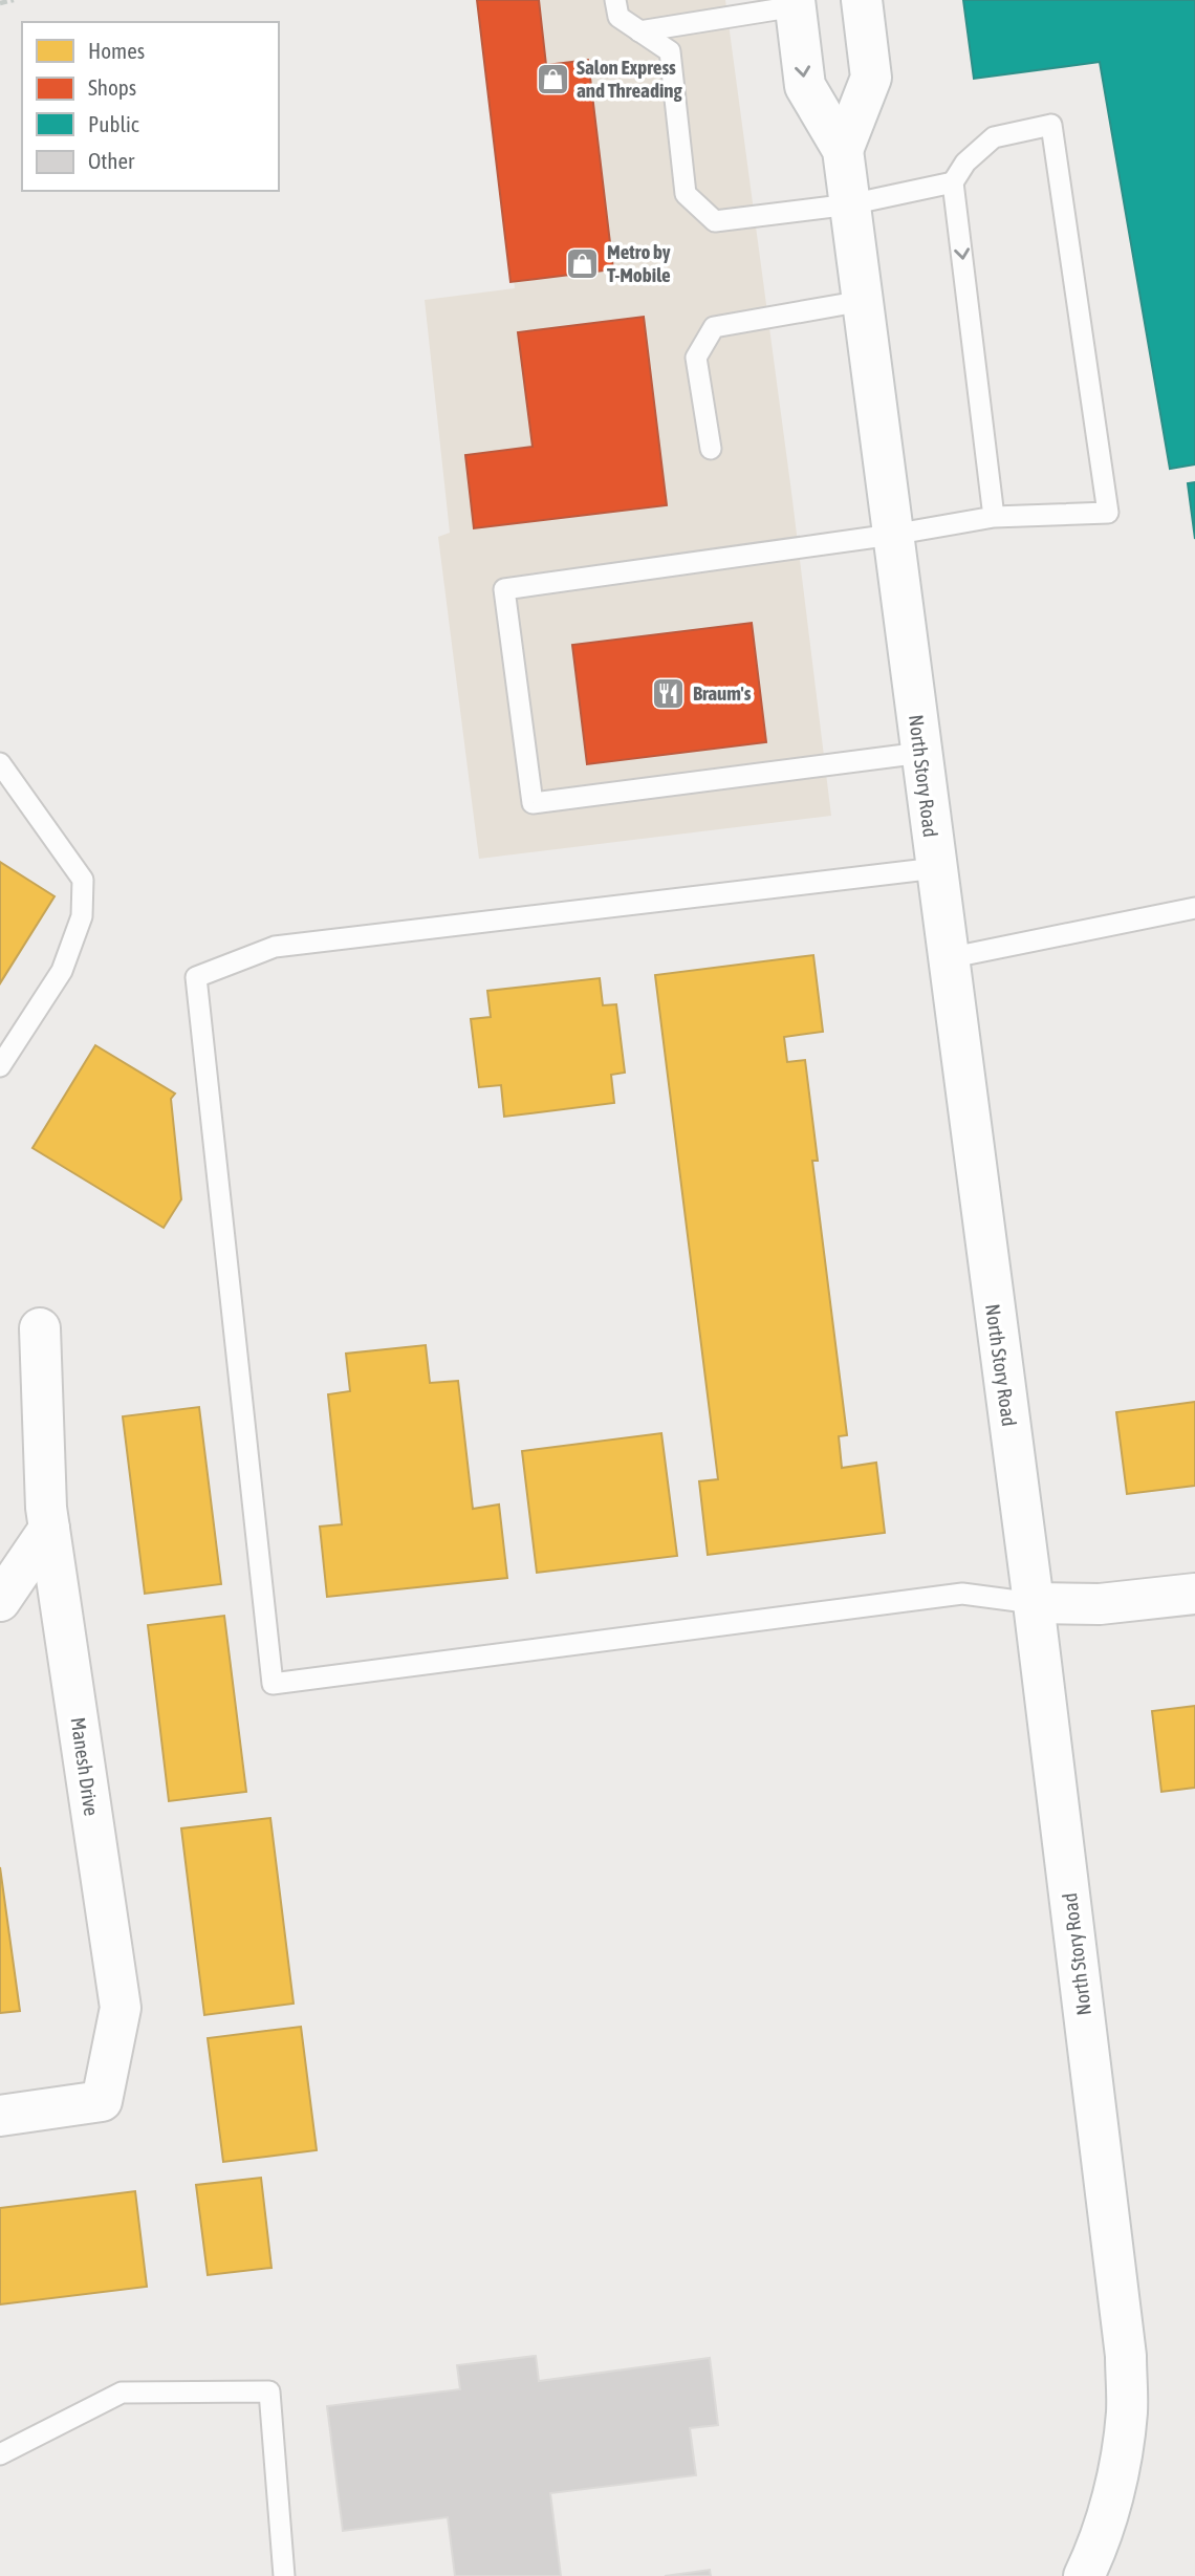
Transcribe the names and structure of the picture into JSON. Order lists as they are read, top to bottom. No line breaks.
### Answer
{"streets":{"main road":["North Story Road","Manesh Drive"]},"places":{"shop":["Salon Express and Threading","Metro by T-Mobile"],"restaurant":["Braum's"]},"legend":["Homes","Shops","Public","Other"]}
